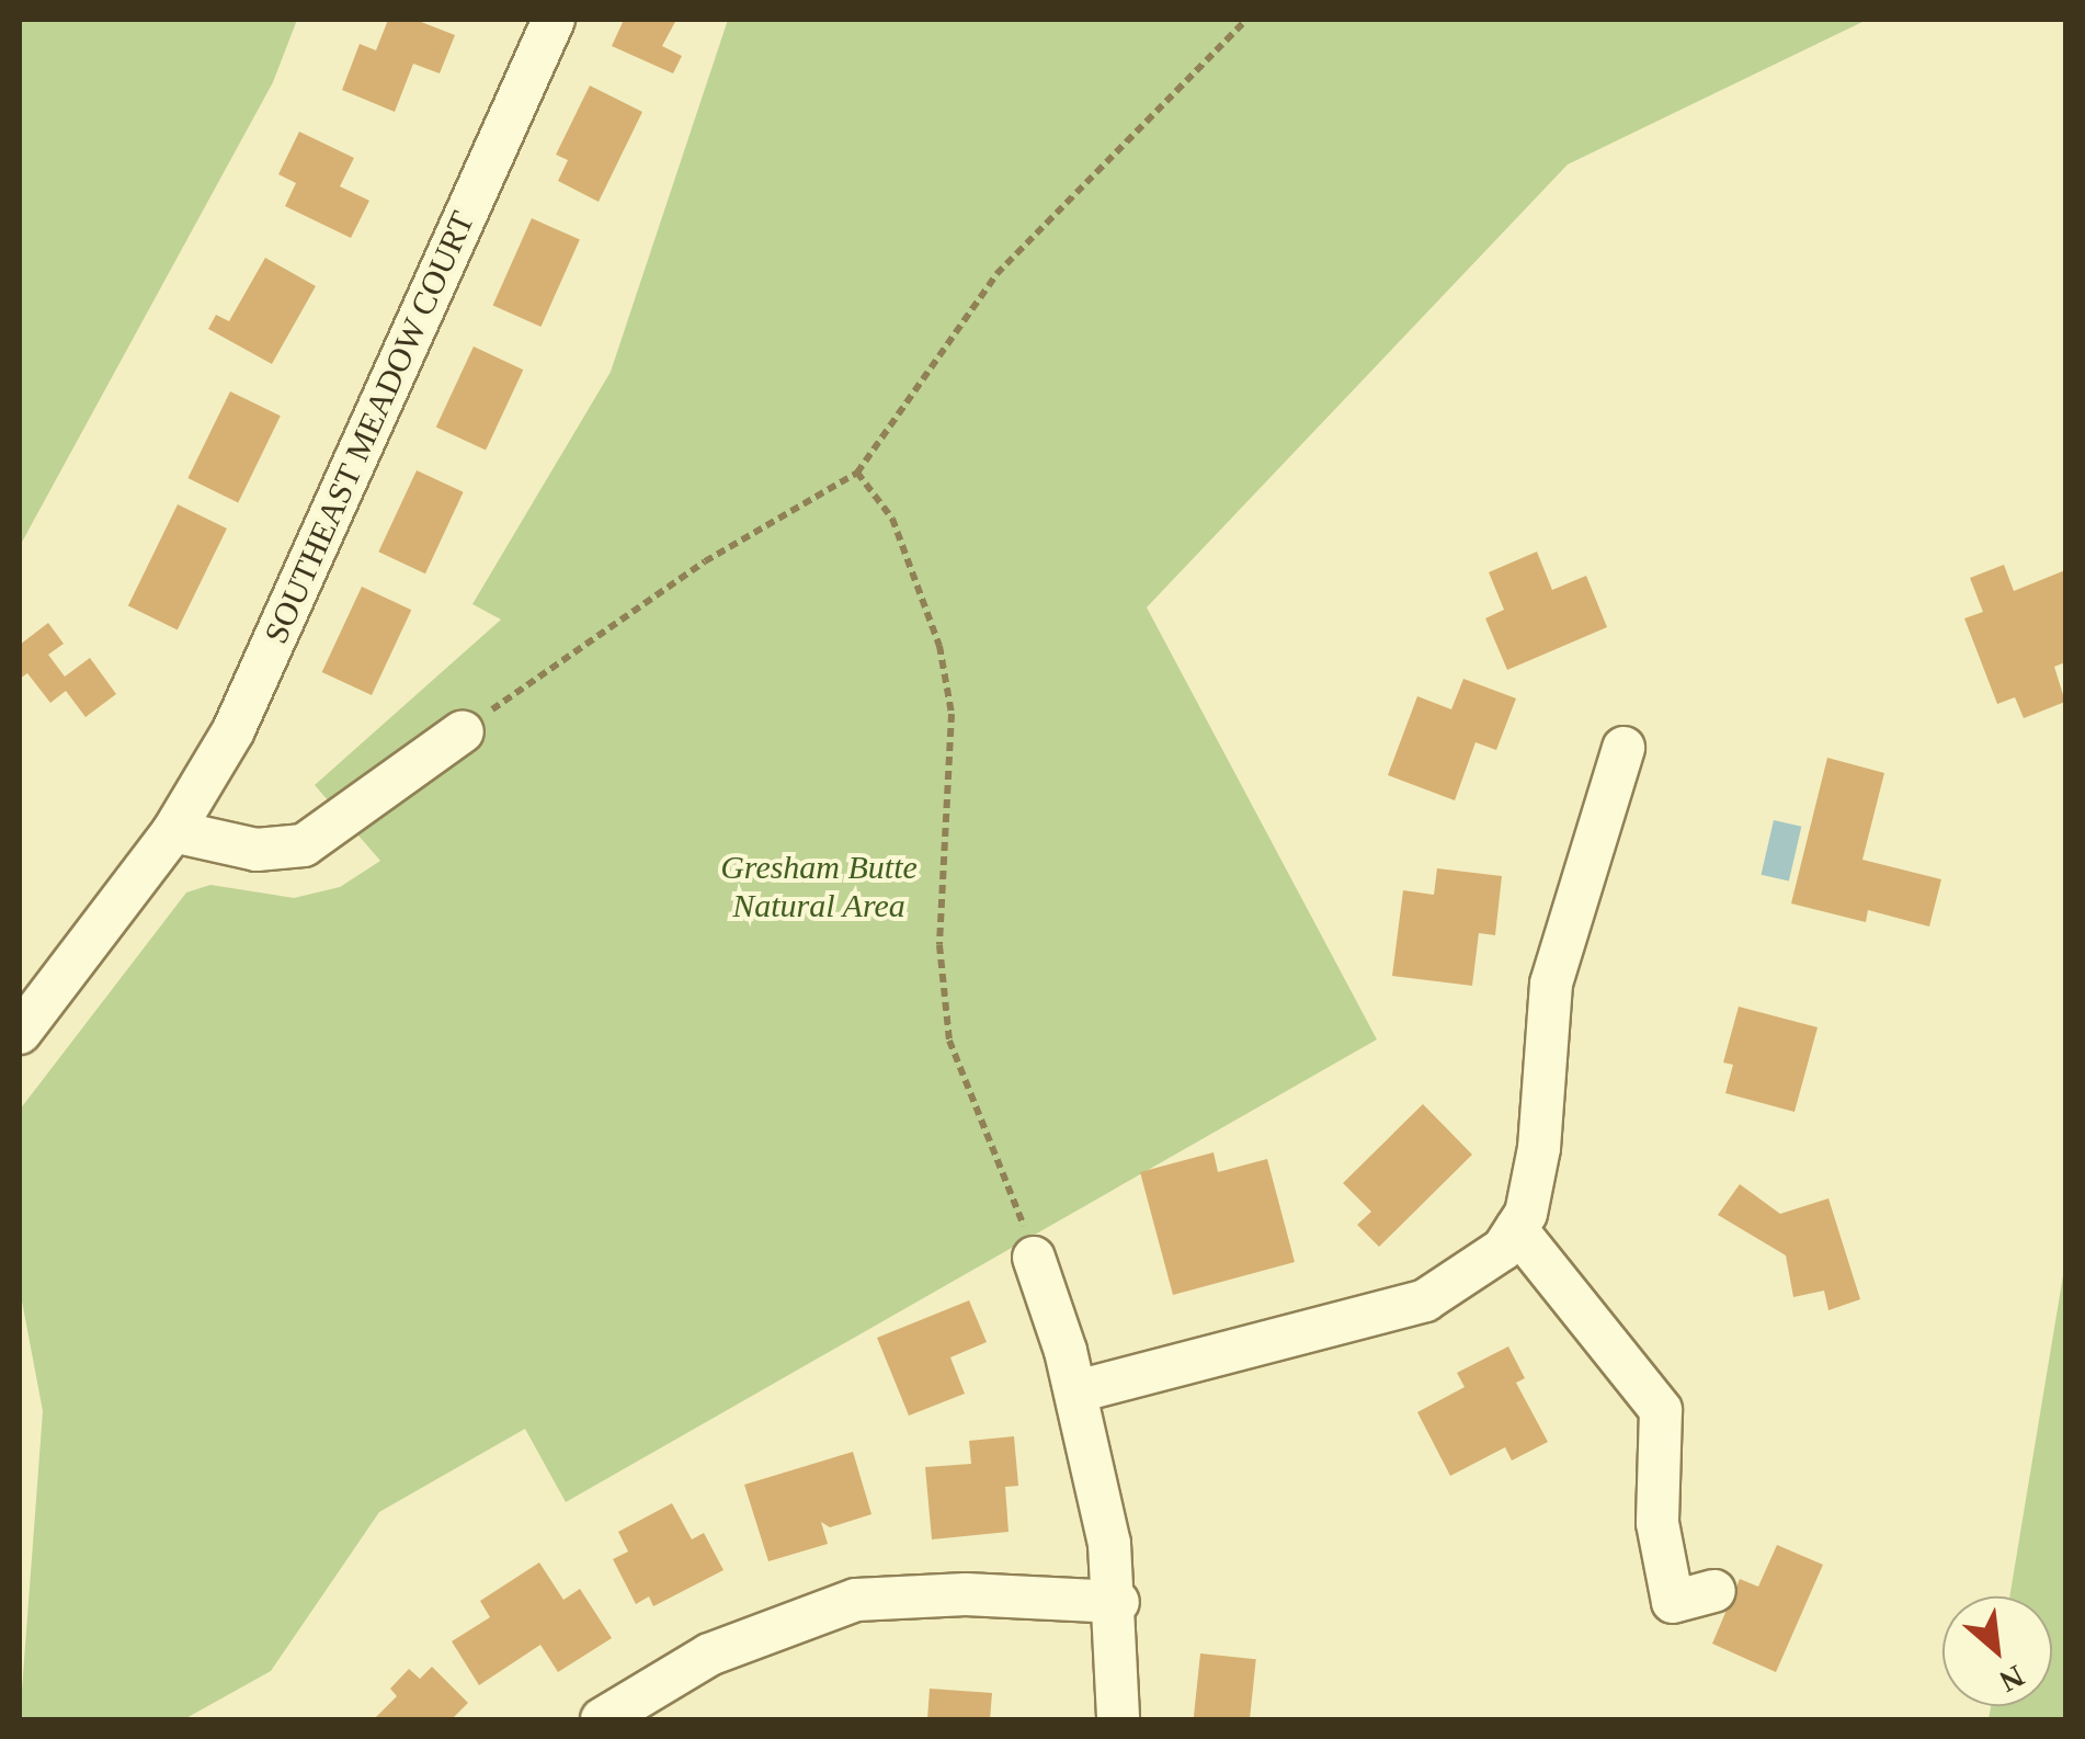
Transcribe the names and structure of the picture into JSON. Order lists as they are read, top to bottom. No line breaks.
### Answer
{"streets":{"street":["SOUTHEAST MEADOW COURT"]},"parks":["Gresham Butte Natural Area"],"north":"bottom right"}
